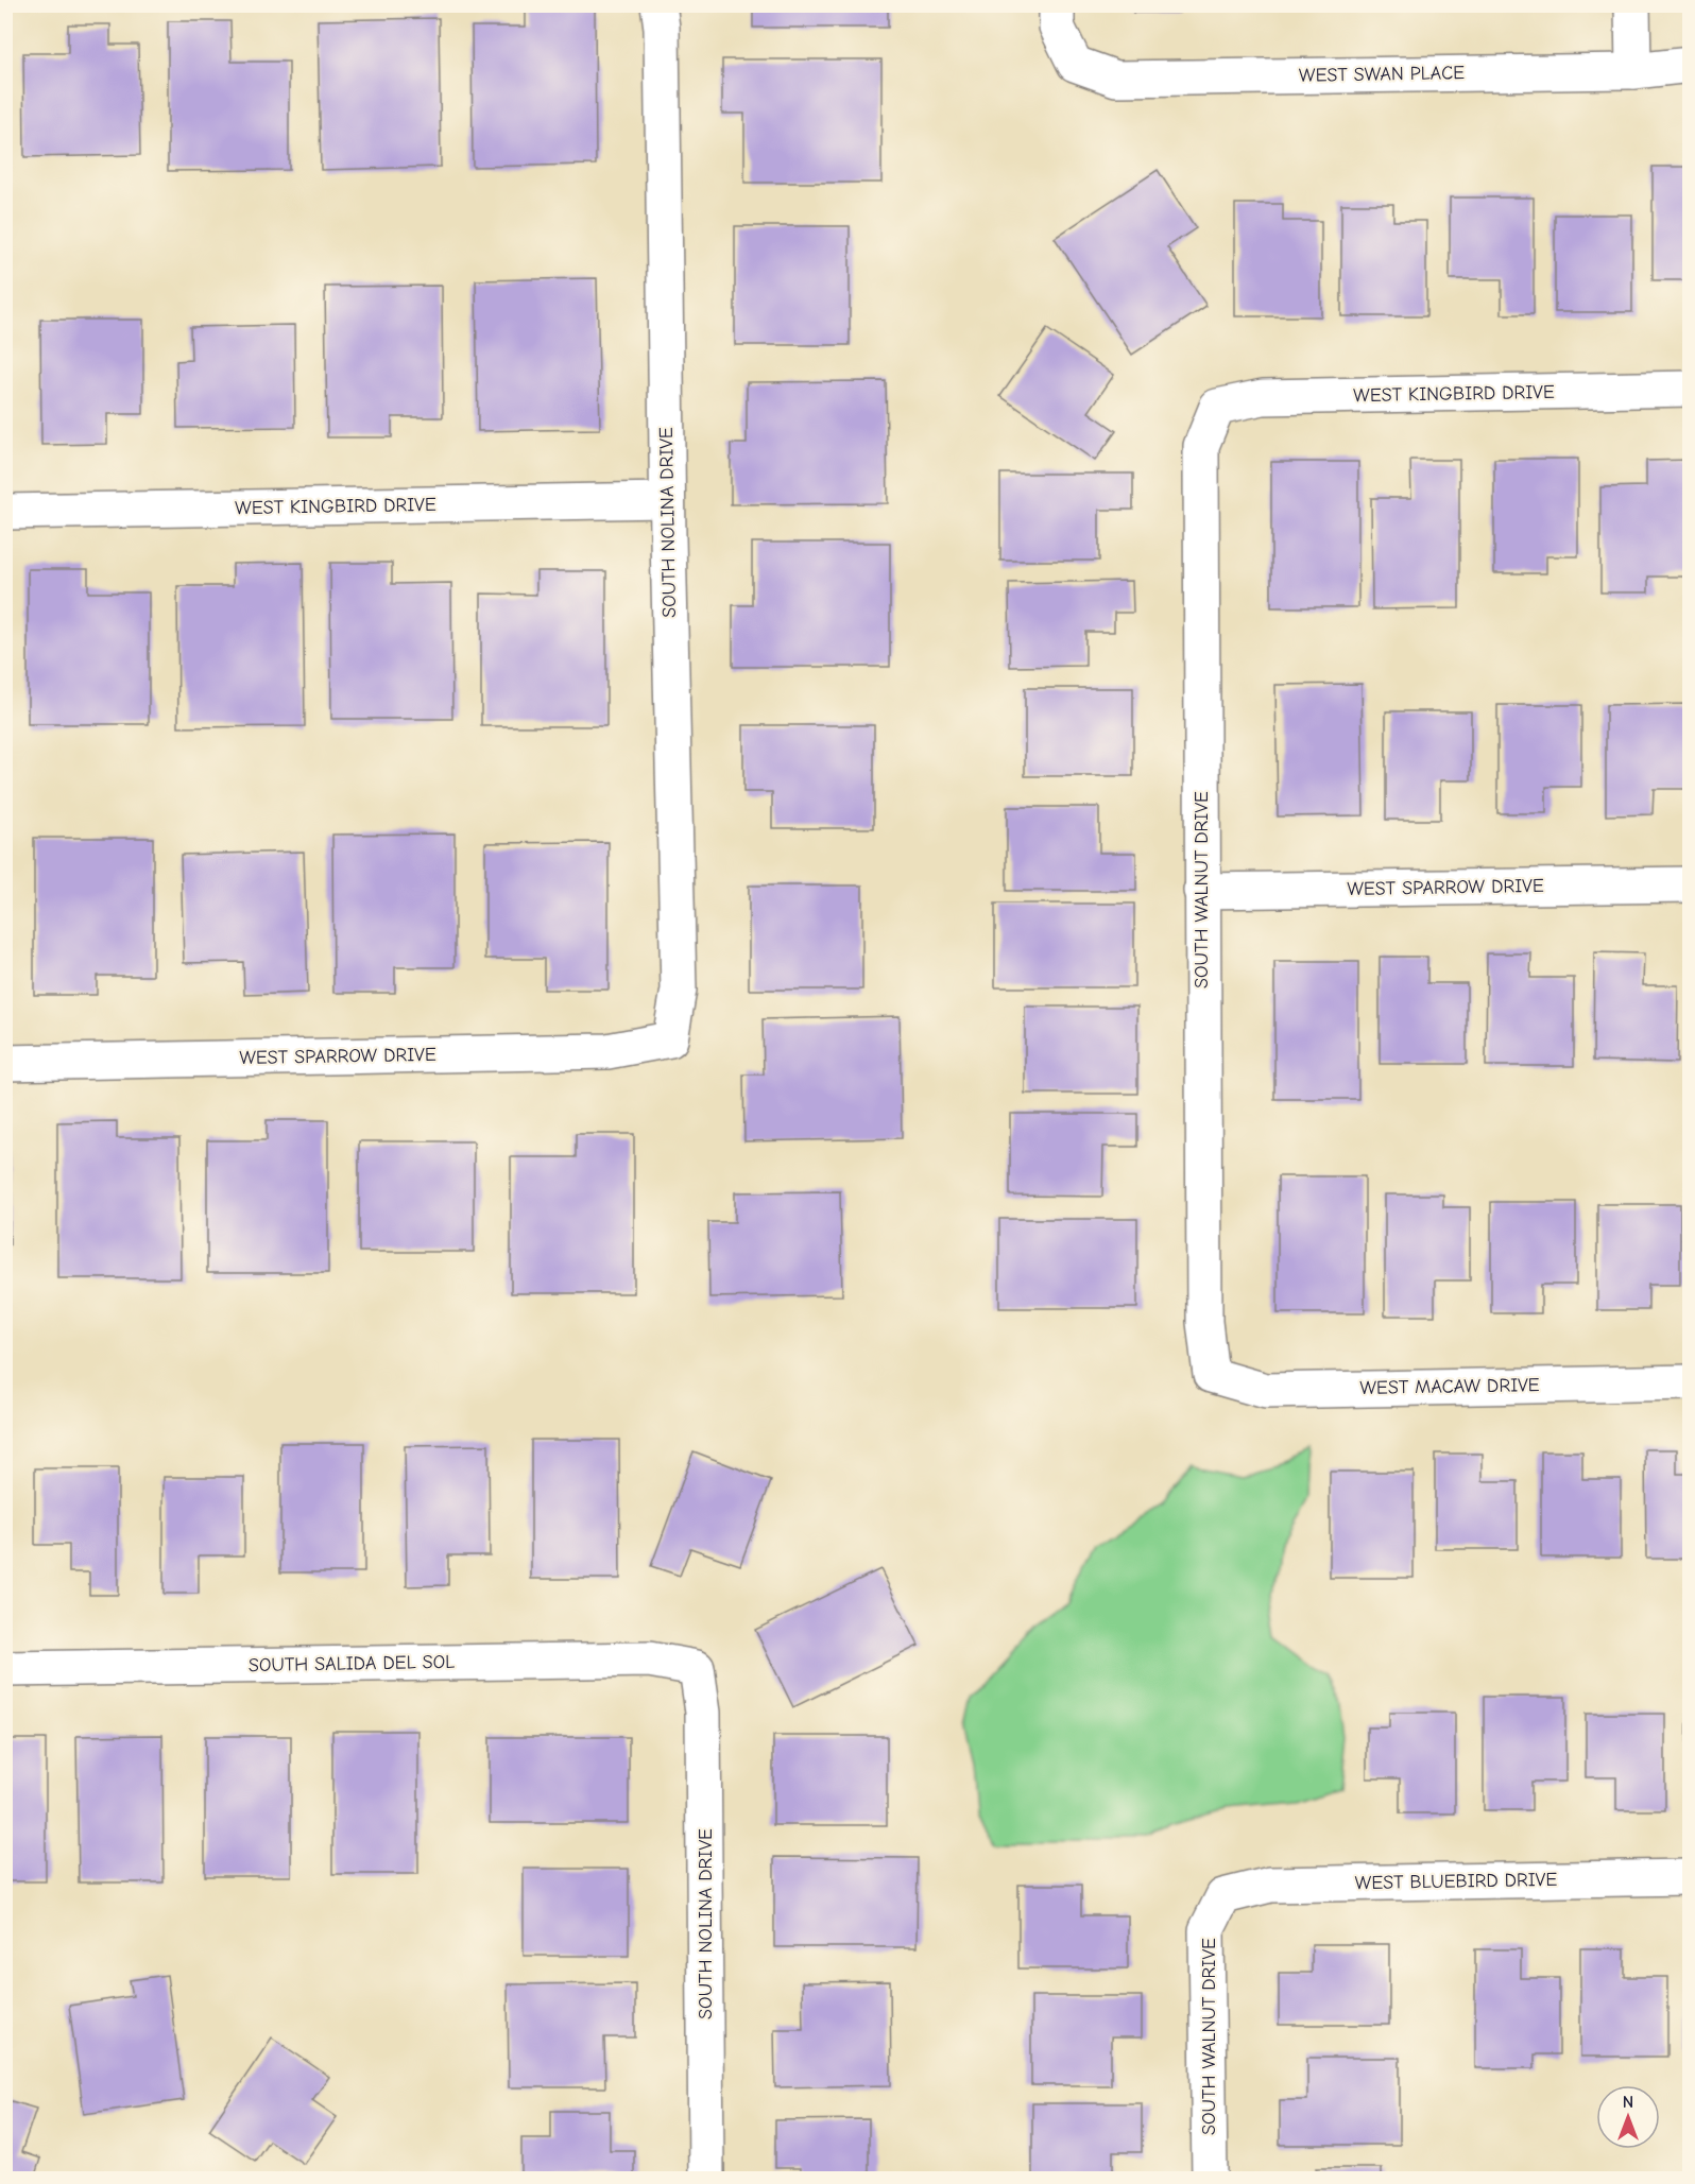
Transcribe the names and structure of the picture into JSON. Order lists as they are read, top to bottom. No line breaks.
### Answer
{"streets":{"street":["WEST SWAN PLACE","WEST KINGBIRD DRIVE","SOUTH NOLINA DRIVE","WEST SPARROW DRIVE","SOUTH WALNUT DRIVE","WEST MACAW DRIVE","SOUTH SALIDA DEL SOL","WEST BLUEBIRD DRIVE"]},"crossings":[["WEST KINGBIRD DRIVE","SOUTH NOLINA DRIVE"],["WEST KINGBIRD DRIVE","SOUTH WALNUT DRIVE"],["SOUTH NOLINA DRIVE","WEST SPARROW DRIVE"],["SOUTH NOLINA DRIVE","SOUTH SALIDA DEL SOL"],["WEST SPARROW DRIVE","SOUTH WALNUT DRIVE"],["SOUTH WALNUT DRIVE","WEST MACAW DRIVE"],["SOUTH WALNUT DRIVE","WEST BLUEBIRD DRIVE"]],"north":"top"}
